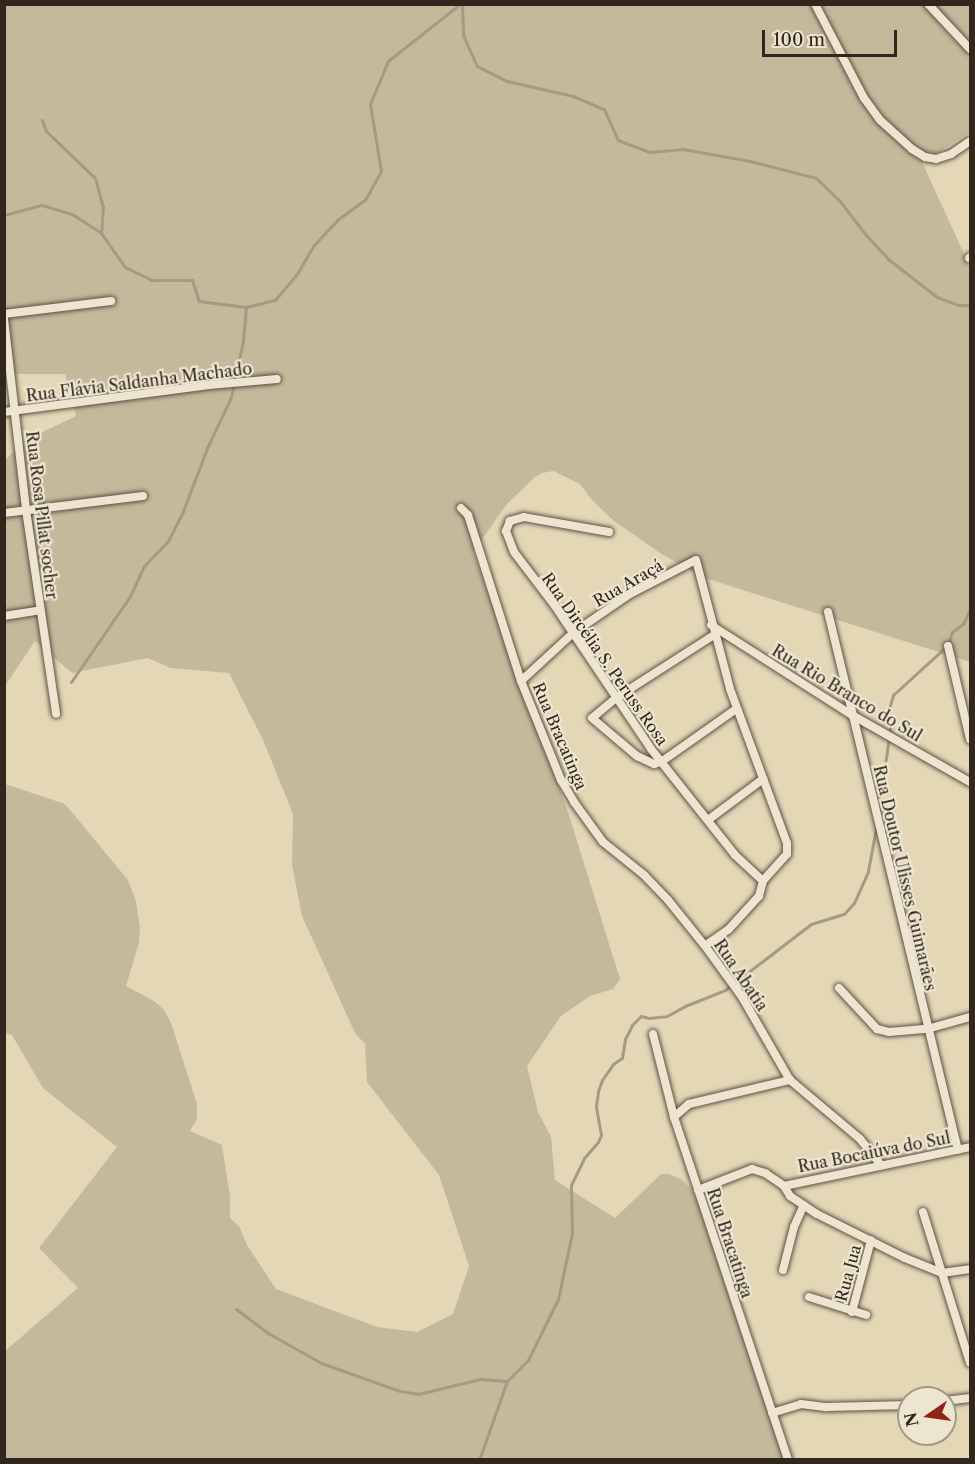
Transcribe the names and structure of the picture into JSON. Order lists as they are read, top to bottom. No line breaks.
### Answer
{"streets":{"street":["Rua Flávia Saldanha Machado","Rua Rosa Pillat socher","Rua Araçá","Rua Dircélia S. Peruss Rosa","Rua Rio Branco do Sul","Rua Bracatinga","Rua Doutor Ulisses Guimarães","Rua Abatia","Rua Bocaiúva do Sul","Rua Jua"]},"crossings":[["Rua Flávia Saldanha Machado","Rua Rosa Pillat socher"],["Rua Araçá","Rua Dircélia S. Peruss Rosa"],["Rua Araçá","Rua Rio Branco do Sul"],["Rua Araçá","Rua Bracatinga"],["Rua Rio Branco do Sul","Rua Doutor Ulisses Guimarães"],["Rua Bracatinga","Rua Abatia"],["Rua Doutor Ulisses Guimarães","Rua Bocaiúva do Sul"],["Rua Abatia","Rua Bocaiúva do Sul"]],"scale_bar":"100 m","north":"left"}
